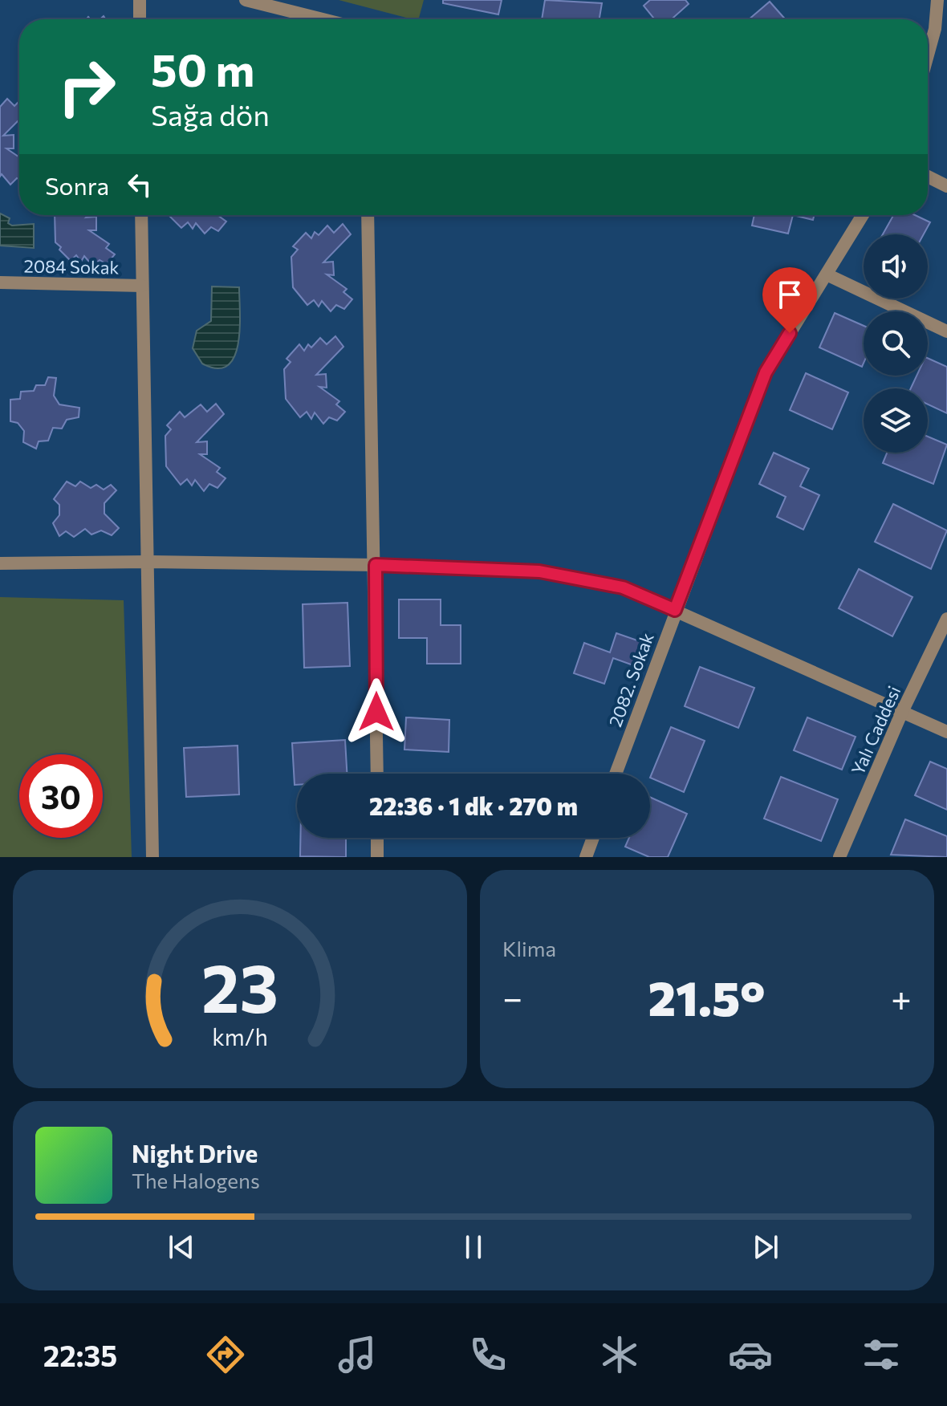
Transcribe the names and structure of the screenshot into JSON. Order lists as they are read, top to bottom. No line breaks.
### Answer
{"streets":{"street":["2084 Sokak","2082. Sokak","Yalı Caddesi"]},"page":{"turn":["50 m","Sağa dön"],"then":"Sonra","limit":"30","trip":"22:36 · 1 dk · 270 m","tile":"Klima","heat":["−","21.5°","+"],"song":["Night Drive","The Halogens"],"tabs":"22:35","gauge":["23","km/h"]}}
